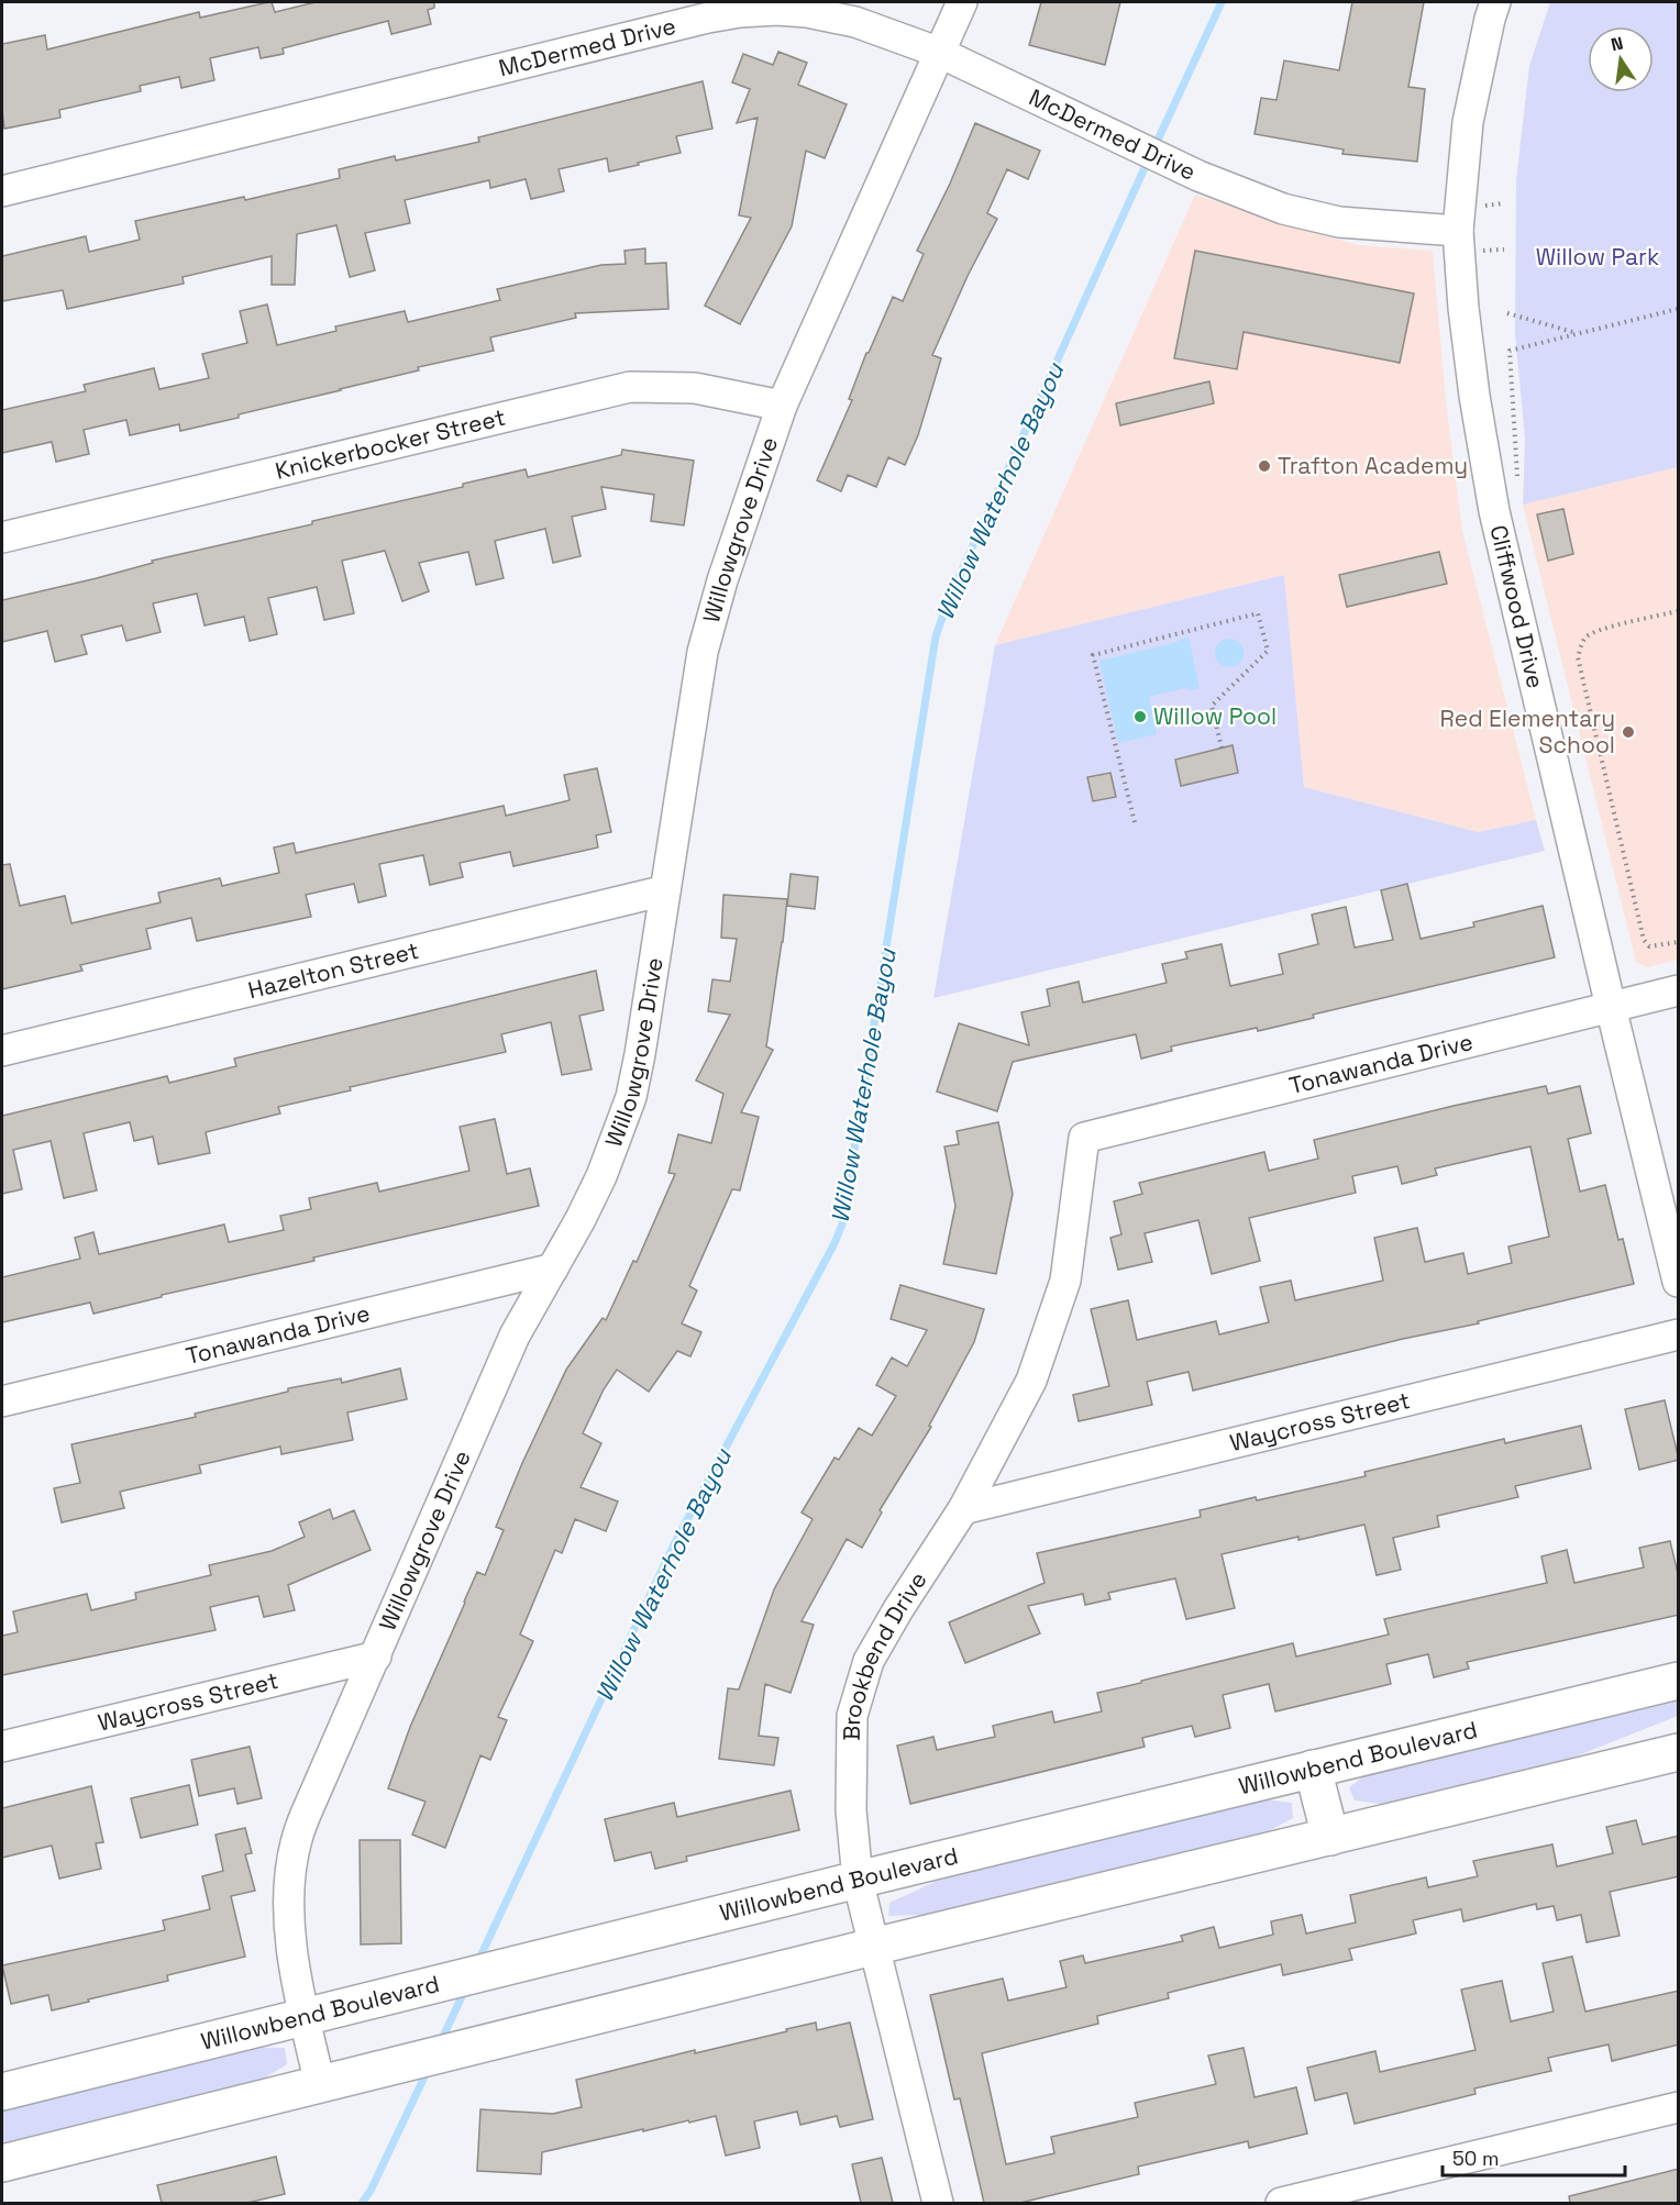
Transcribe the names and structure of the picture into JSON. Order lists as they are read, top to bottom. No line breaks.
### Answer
{"streets":{"main road":["Willowbend Boulevard"],"street":["McDermed Drive","Knickerbocker Street","Willowgrove Drive","Cliffwood Drive","Hazelton Street","Tonawanda Drive","Waycross Street","Brookbend Drive"]},"crossings":[["McDermed Drive","Willowgrove Drive"],["McDermed Drive","Cliffwood Drive"],["Knickerbocker Street","Willowgrove Drive"],["Willowgrove Drive","Hazelton Street"],["Willowgrove Drive","Tonawanda Drive"],["Willowgrove Drive","Waycross Street"],["Willowgrove Drive","Willowbend Boulevard"],["Cliffwood Drive","Tonawanda Drive"],["Tonawanda Drive","Brookbend Drive"],["Waycross Street","Brookbend Drive"],["Brookbend Drive","Willowbend Boulevard"]],"water":["Willow Waterhole Bayou"],"parks":["Willow Park"],"places":["Trafton Academy","Willow Pool","Red Elementary School"],"scale_bar":"50 m","north":"top"}
